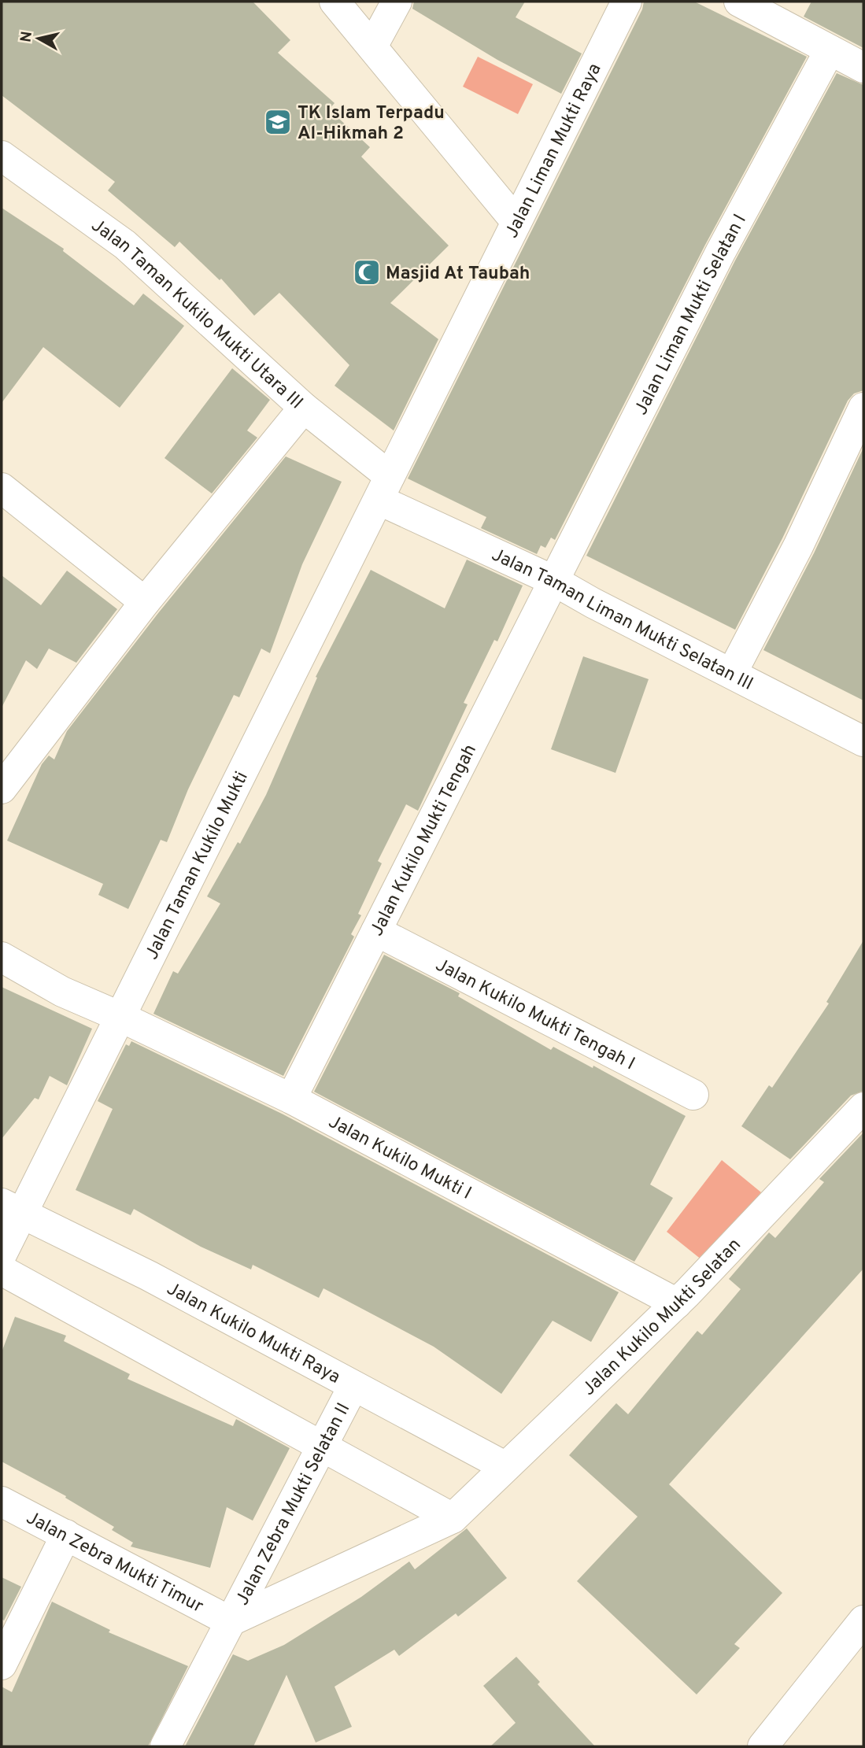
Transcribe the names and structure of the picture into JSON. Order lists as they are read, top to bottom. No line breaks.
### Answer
{"streets":{"street":["Jalan Liman Mukti Raya","Jalan Taman Kukilo Mukti Utara III","Jalan Liman Mukti Selatan I","Jalan Taman Liman Mukti Selatan III","Jalan Kukilo Mukti Tengah","Jalan Taman Kukilo Mukti","Jalan Kukilo Mukti Tengah I","Jalan Kukilo Mukti I","Jalan Kukilo Mukti Selatan","Jalan Kukilo Mukti Raya","Jalan Zebra Mukti Selatan II","Jalan Zebra Mukti Timur"]},"crossings":[["Jalan Liman Mukti Raya","Jalan Taman Kukilo Mukti Utara III"],["Jalan Liman Mukti Raya","Jalan Taman Liman Mukti Selatan III"],["Jalan Liman Mukti Raya","Jalan Taman Kukilo Mukti"],["Jalan Taman Kukilo Mukti Utara III","Jalan Taman Liman Mukti Selatan III"],["Jalan Taman Kukilo Mukti Utara III","Jalan Taman Kukilo Mukti"],["Jalan Liman Mukti Selatan I","Jalan Taman Liman Mukti Selatan III"],["Jalan Liman Mukti Selatan I","Jalan Kukilo Mukti Tengah"],["Jalan Taman Liman Mukti Selatan III","Jalan Kukilo Mukti Tengah"],["Jalan Taman Liman Mukti Selatan III","Jalan Taman Kukilo Mukti"],["Jalan Kukilo Mukti Tengah","Jalan Kukilo Mukti Tengah I"],["Jalan Kukilo Mukti Tengah","Jalan Kukilo Mukti I"],["Jalan Taman Kukilo Mukti","Jalan Kukilo Mukti I"],["Jalan Taman Kukilo Mukti","Jalan Kukilo Mukti Raya"],["Jalan Kukilo Mukti I","Jalan Kukilo Mukti Selatan"],["Jalan Kukilo Mukti Selatan","Jalan Kukilo Mukti Raya"],["Jalan Kukilo Mukti Selatan","Jalan Zebra Mukti Selatan II"],["Jalan Kukilo Mukti Raya","Jalan Zebra Mukti Selatan II"],["Jalan Zebra Mukti Selatan II","Jalan Zebra Mukti Timur"]],"places":{"school or university":["TK Islam Terpadu Al-Hikmah 2"],"mosque":["Masjid At Taubah"]},"north":"left"}
